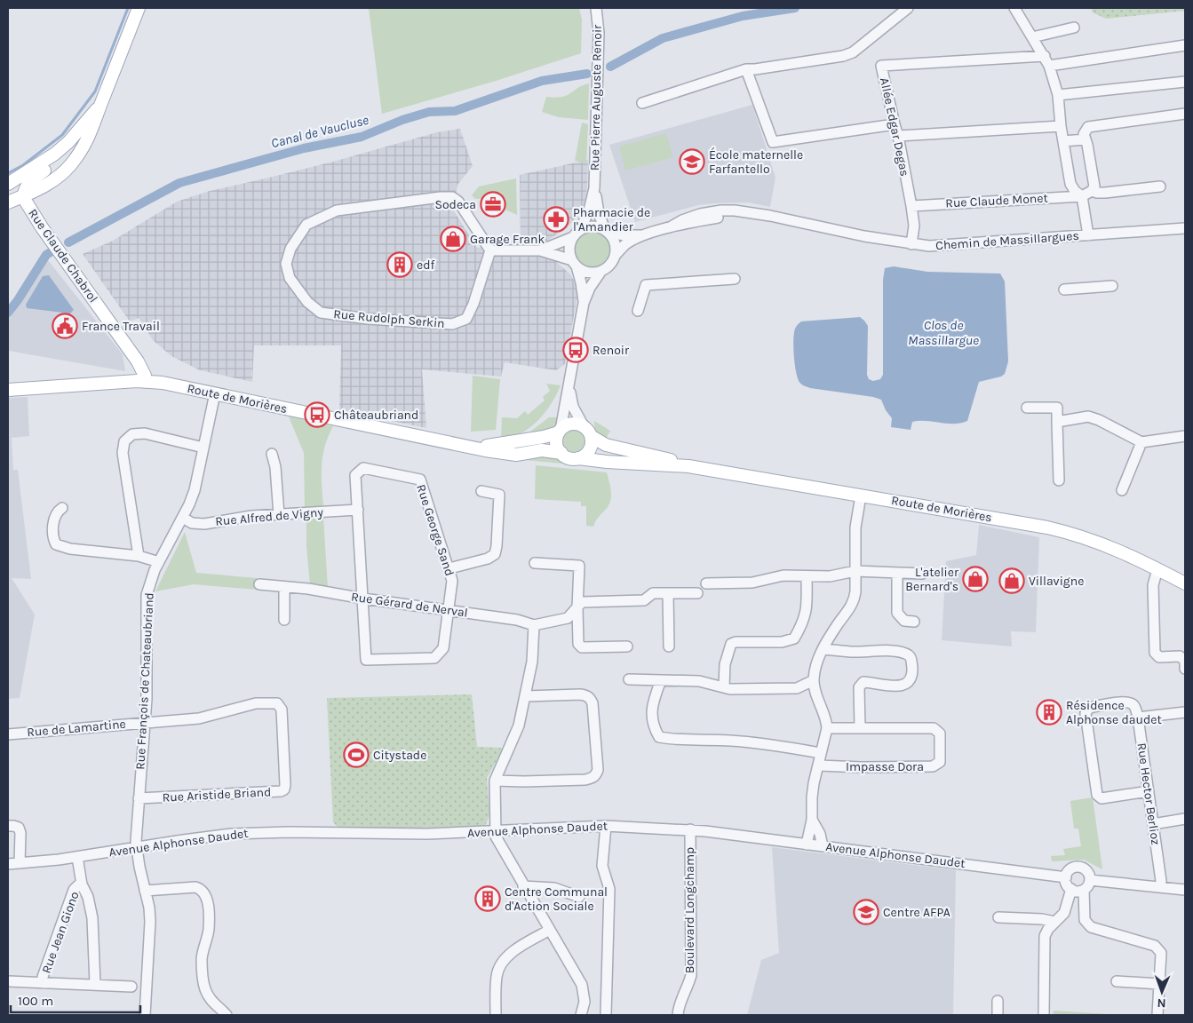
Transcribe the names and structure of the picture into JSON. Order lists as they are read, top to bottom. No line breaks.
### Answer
{"streets":{"main road":["Rue Claude Chabrol","Route de Morières"],"street":["Rue Pierre Auguste Renoir","Allée Edgar Degas","Rue Claude Monet","Chemin de Massillargues","Rue Rudolph Serkin","Rue Alfred de Vigny","Rue George Sand","Rue Gérard de Nerval","Rue François de Chateaubriand","Rue de Lamartine","Impasse Dora","Rue Hector Berlioz","Rue Aristide Briand","Avenue Alphonse Daudet","Boulevard Longchamp","Rue Jean Giono"]},"crossings":[["Rue Pierre Auguste Renoir","Chemin de Massillargues"],["Allée Edgar Degas","Rue Claude Monet"],["Allée Edgar Degas","Chemin de Massillargues"],["Rue Claude Chabrol","Route de Morières"],["Route de Morières","Rue François de Chateaubriand"],["Rue Alfred de Vigny","Rue George Sand"],["Rue Alfred de Vigny","Rue François de Chateaubriand"],["Rue George Sand","Rue Gérard de Nerval"],["Rue François de Chateaubriand","Rue de Lamartine"],["Rue François de Chateaubriand","Rue Aristide Briand"],["Rue François de Chateaubriand","Avenue Alphonse Daudet"],["Rue de Lamartine","Rue Aristide Briand"],["Avenue Alphonse Daudet","Boulevard Longchamp"]],"water":["Canal de Vaucluse","Clos de Massillargue"],"places":{"school or university":["École maternelle Farfantello","Centre AFPA"],"office":["Sodeca"],"pharmacy":["Pharmacie de l'Amandier"],"shop":["Garage Frank","L'atelier Bernard's","Villavigne"],"building":["edf","Résidence Alphonse daudet","Centre Communal d'Action Sociale"],"public building":["France Travail"],"bus stop":["Renoir","Châteaubriand"],"sports":["Citystade"]},"scale_bar":"100 m","north":"bottom"}
